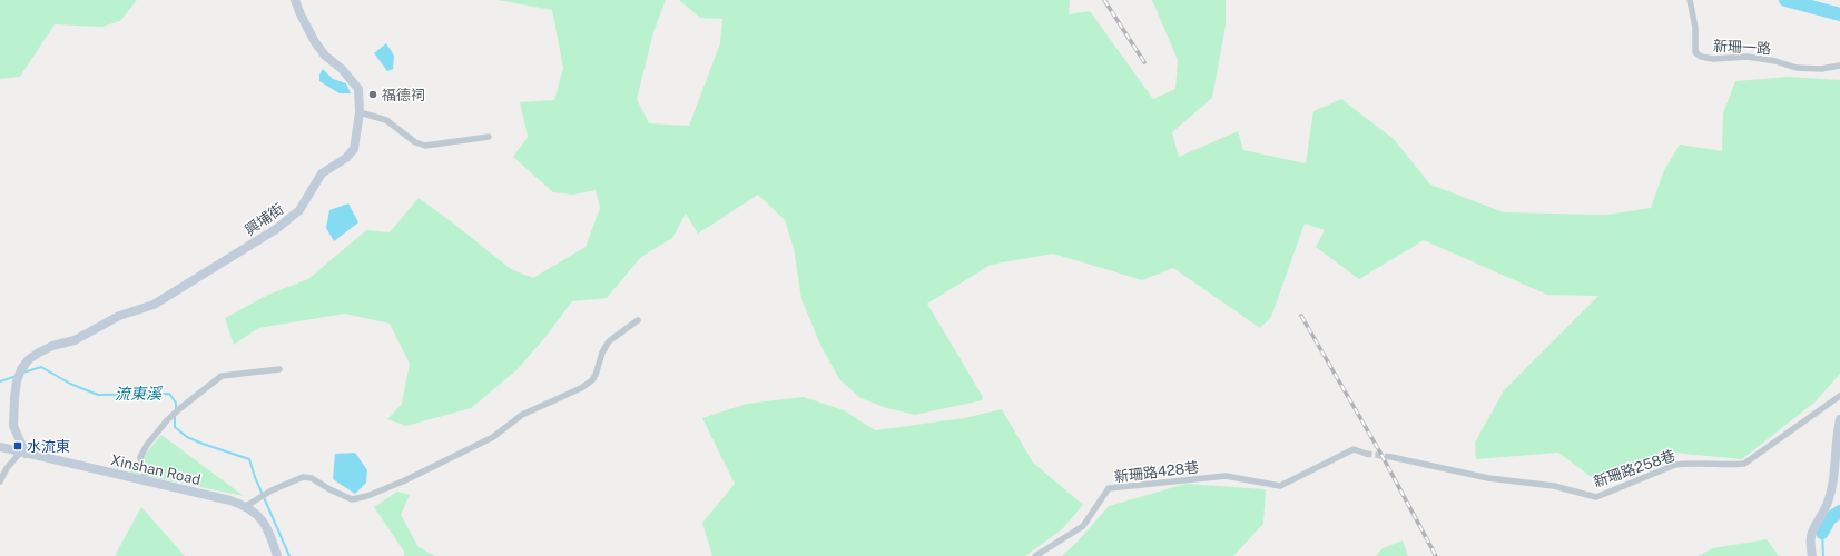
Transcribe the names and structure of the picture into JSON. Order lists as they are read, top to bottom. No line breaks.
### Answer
{"streets":{"street":["新珊一路","興埔街","新珊路258巷","Xinshan Road","新珊路428巷"]},"crossings":[["興埔街","Xinshan Road"]],"water":["流東溪"],"places":{"other":["福德祠"],"transit":["水流東"]}}
